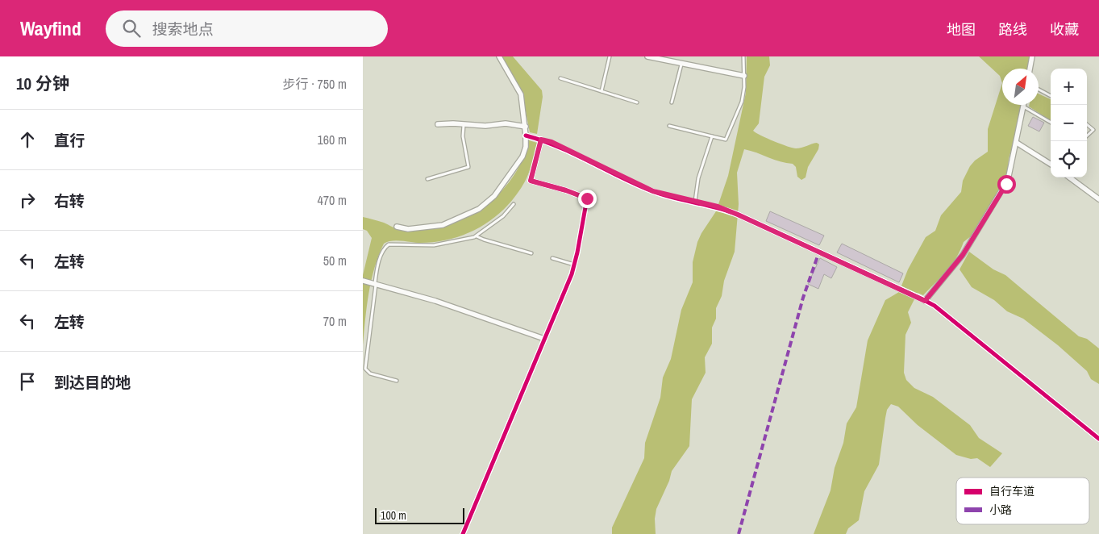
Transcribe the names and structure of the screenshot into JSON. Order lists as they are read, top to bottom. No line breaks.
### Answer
{"legend":["自行车道","小路"],"scale_bar":"100 m","north":"top right","page":{"header":"Wayfind","search":"搜索地点","nav":["地图","路线","收藏"],"heading":["10 分钟","步行 · 750 m"],"map_buttons":["+","−"],"list":[["直行","160 m"],["右转","470 m"],["左转","50 m"],["左转","70 m"],"到达目的地"],"scale":"100 m"}}
